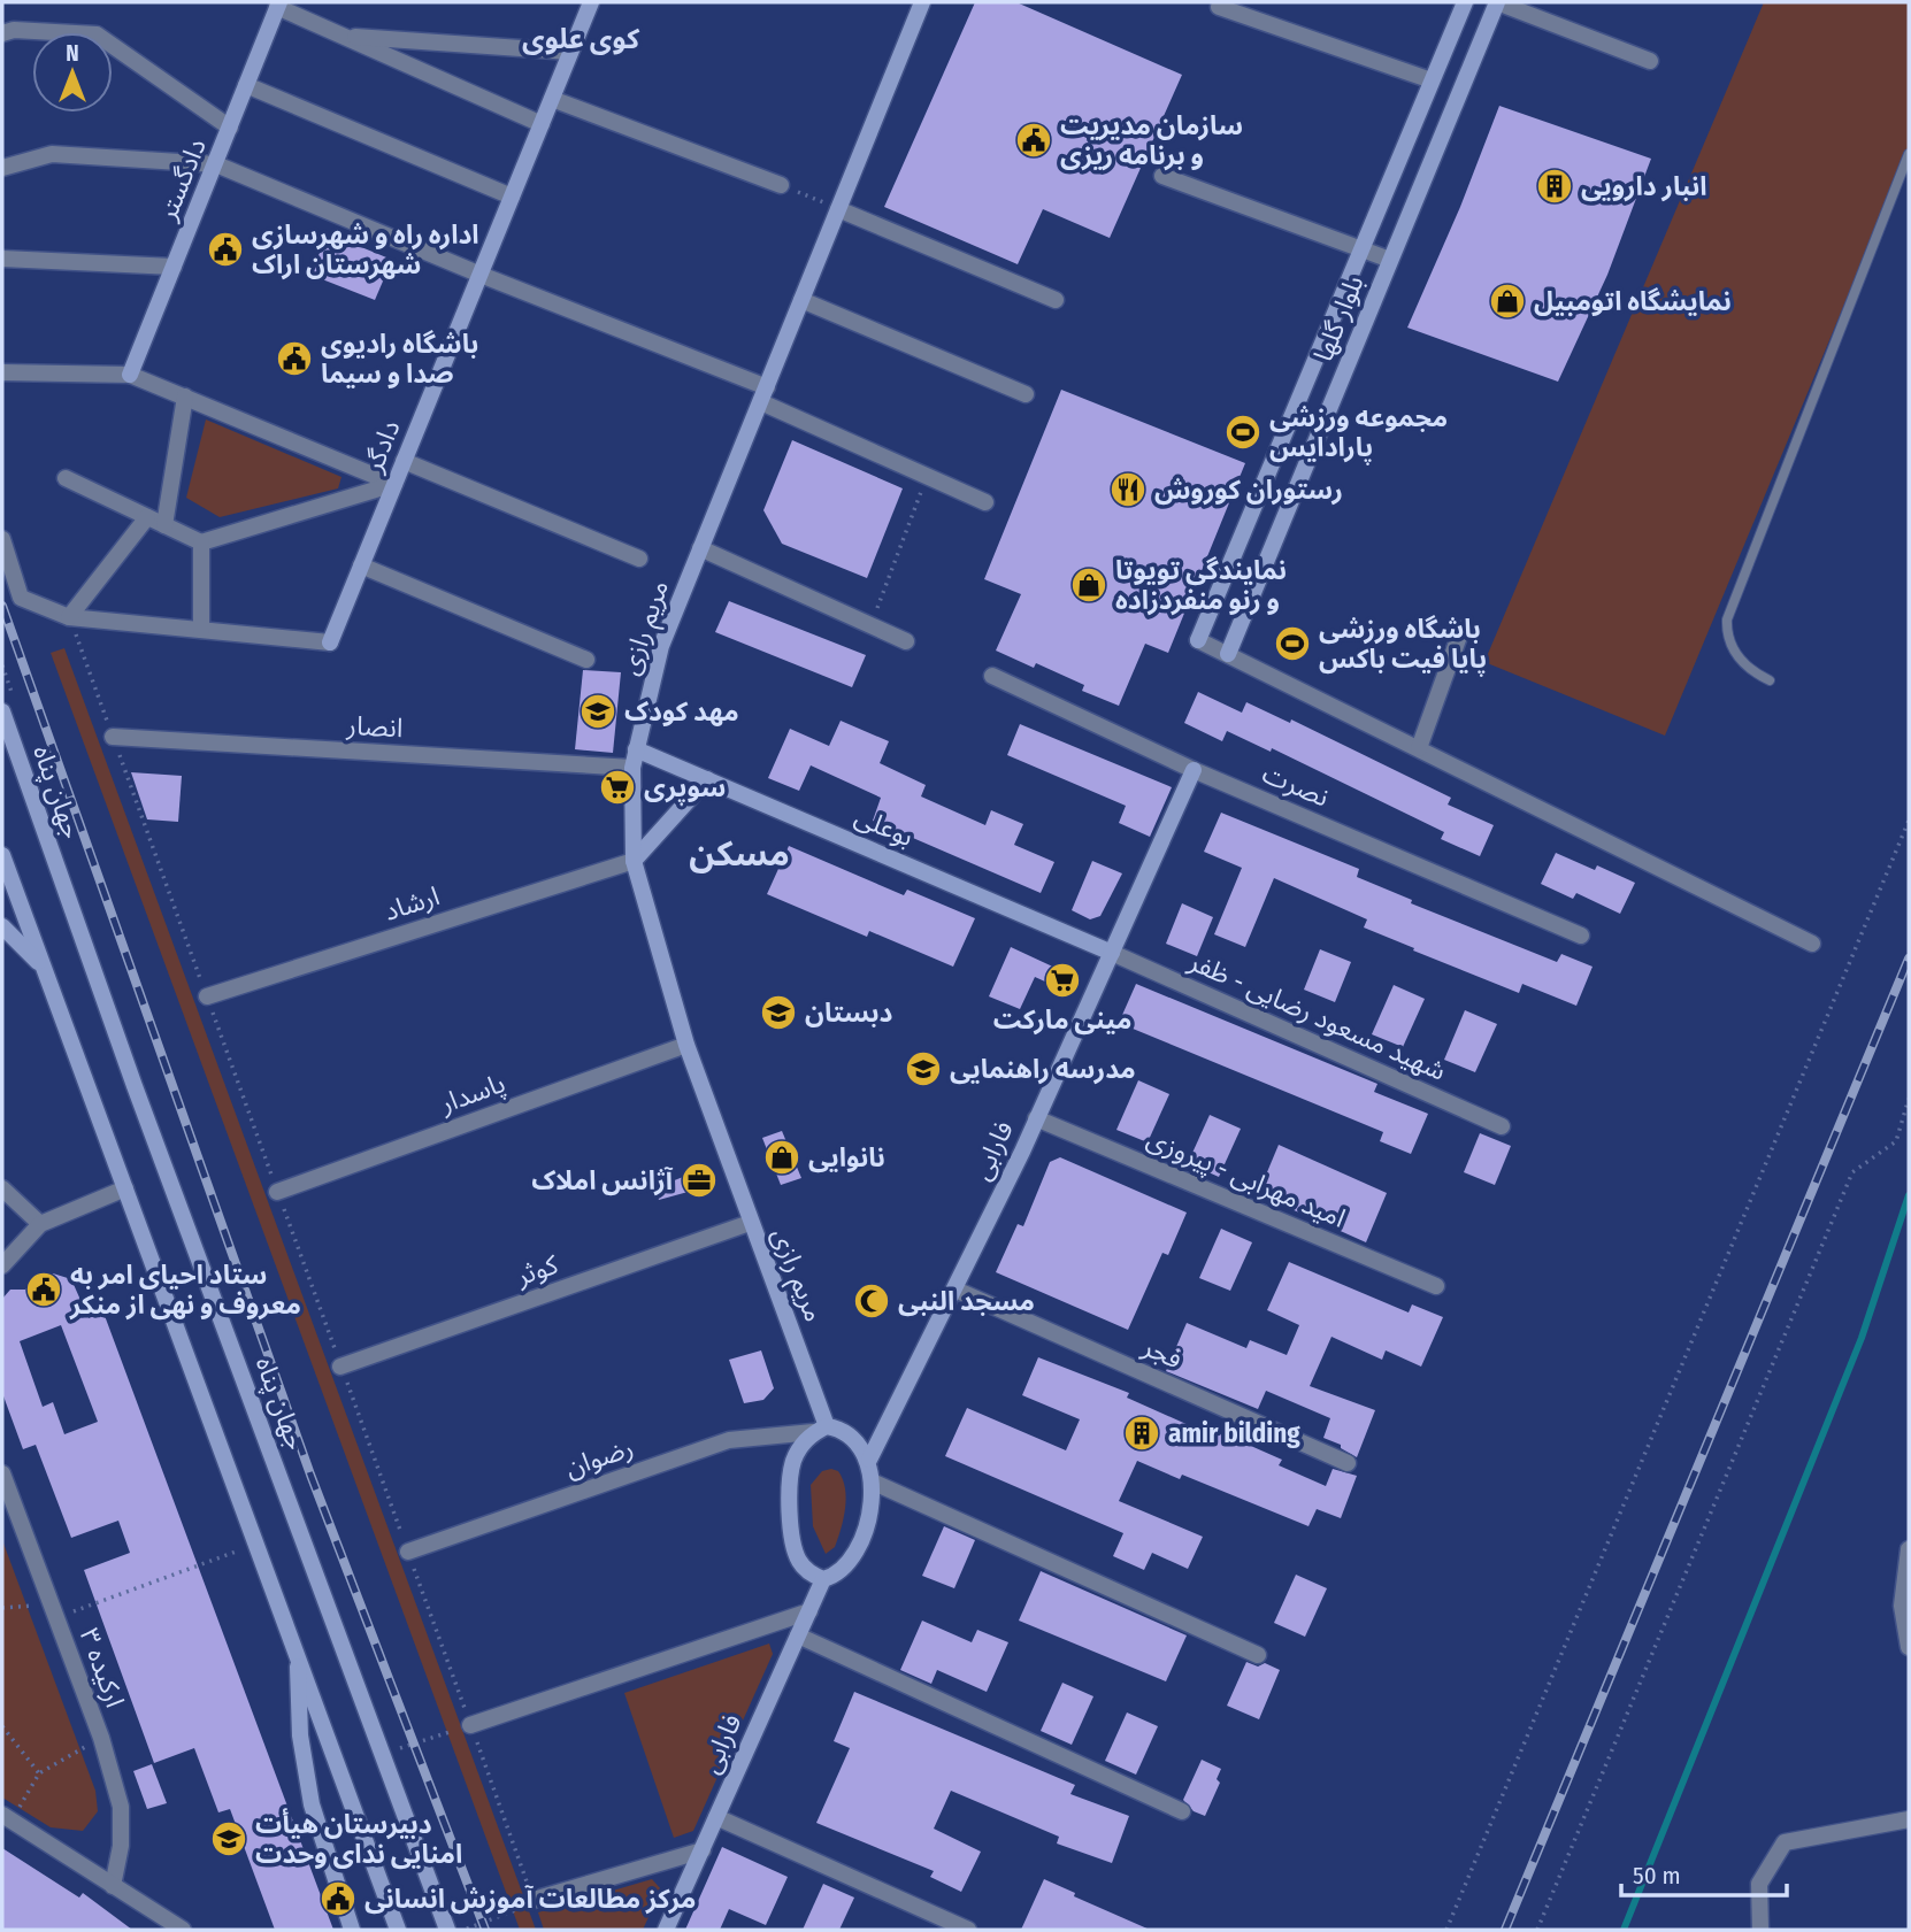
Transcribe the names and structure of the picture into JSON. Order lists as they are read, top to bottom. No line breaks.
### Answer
{"streets":{"street":["دادگستر","بلوار گلها","دادگر","مریم رازی","انصار","نصرت","جهان پناه","بوعلی","ارشاد","شهید مسعود رضایی - ظفر","پاسدار","فارابی","امید مهرابی - پیروزی","کوثر","فجر","رضوان","ارکیده ۳"]},"crossings":[["مریم رازی","انصار"],["مریم رازی","بوعلی"],["مریم رازی","ارشاد"],["مریم رازی","پاسدار"],["مریم رازی","کوثر"],["مریم رازی","رضوان"],["نصرت","فارابی"],["بوعلی","شهید مسعود رضایی - ظفر"],["بوعلی","فارابی"],["شهید مسعود رضایی - ظفر","فارابی"],["فارابی","امید مهرابی - پیروزی"],["فارابی","فجر"]],"districts":["کوی علوی","مسکن"],"places":{"public building":["سازمان مدیریت و برنامه ریزی","اداره راه و شهرسازی شهرستان اراک","باشگاه رادیوی صدا و سیما","ستاد احیای امر به معروف و نهی از منکر","مرکز مطالعات آموزش انسانی"],"building":["انبار دارویی","amir bilding"],"shop":["نمایشگاه اتومبیل","نمایندگی تویوتا و رنو منفردزاده","نانوایی"],"sports":["مجموعه ورزشی پارادایس","باشگاه ورزشی پایا فیت باکس"],"restaurant":["رستوران کوروش"],"school or university":["مهد کودک","دبستان","مدرسه راهنمایی","دبیرستان هیأت امنایی ندای وحدت"],"supermarket":["سوپری","مینی مارکت"],"office":["آژانس املاک"],"mosque":["مسجد النبی"]},"scale_bar":"50 m","north":"top"}
